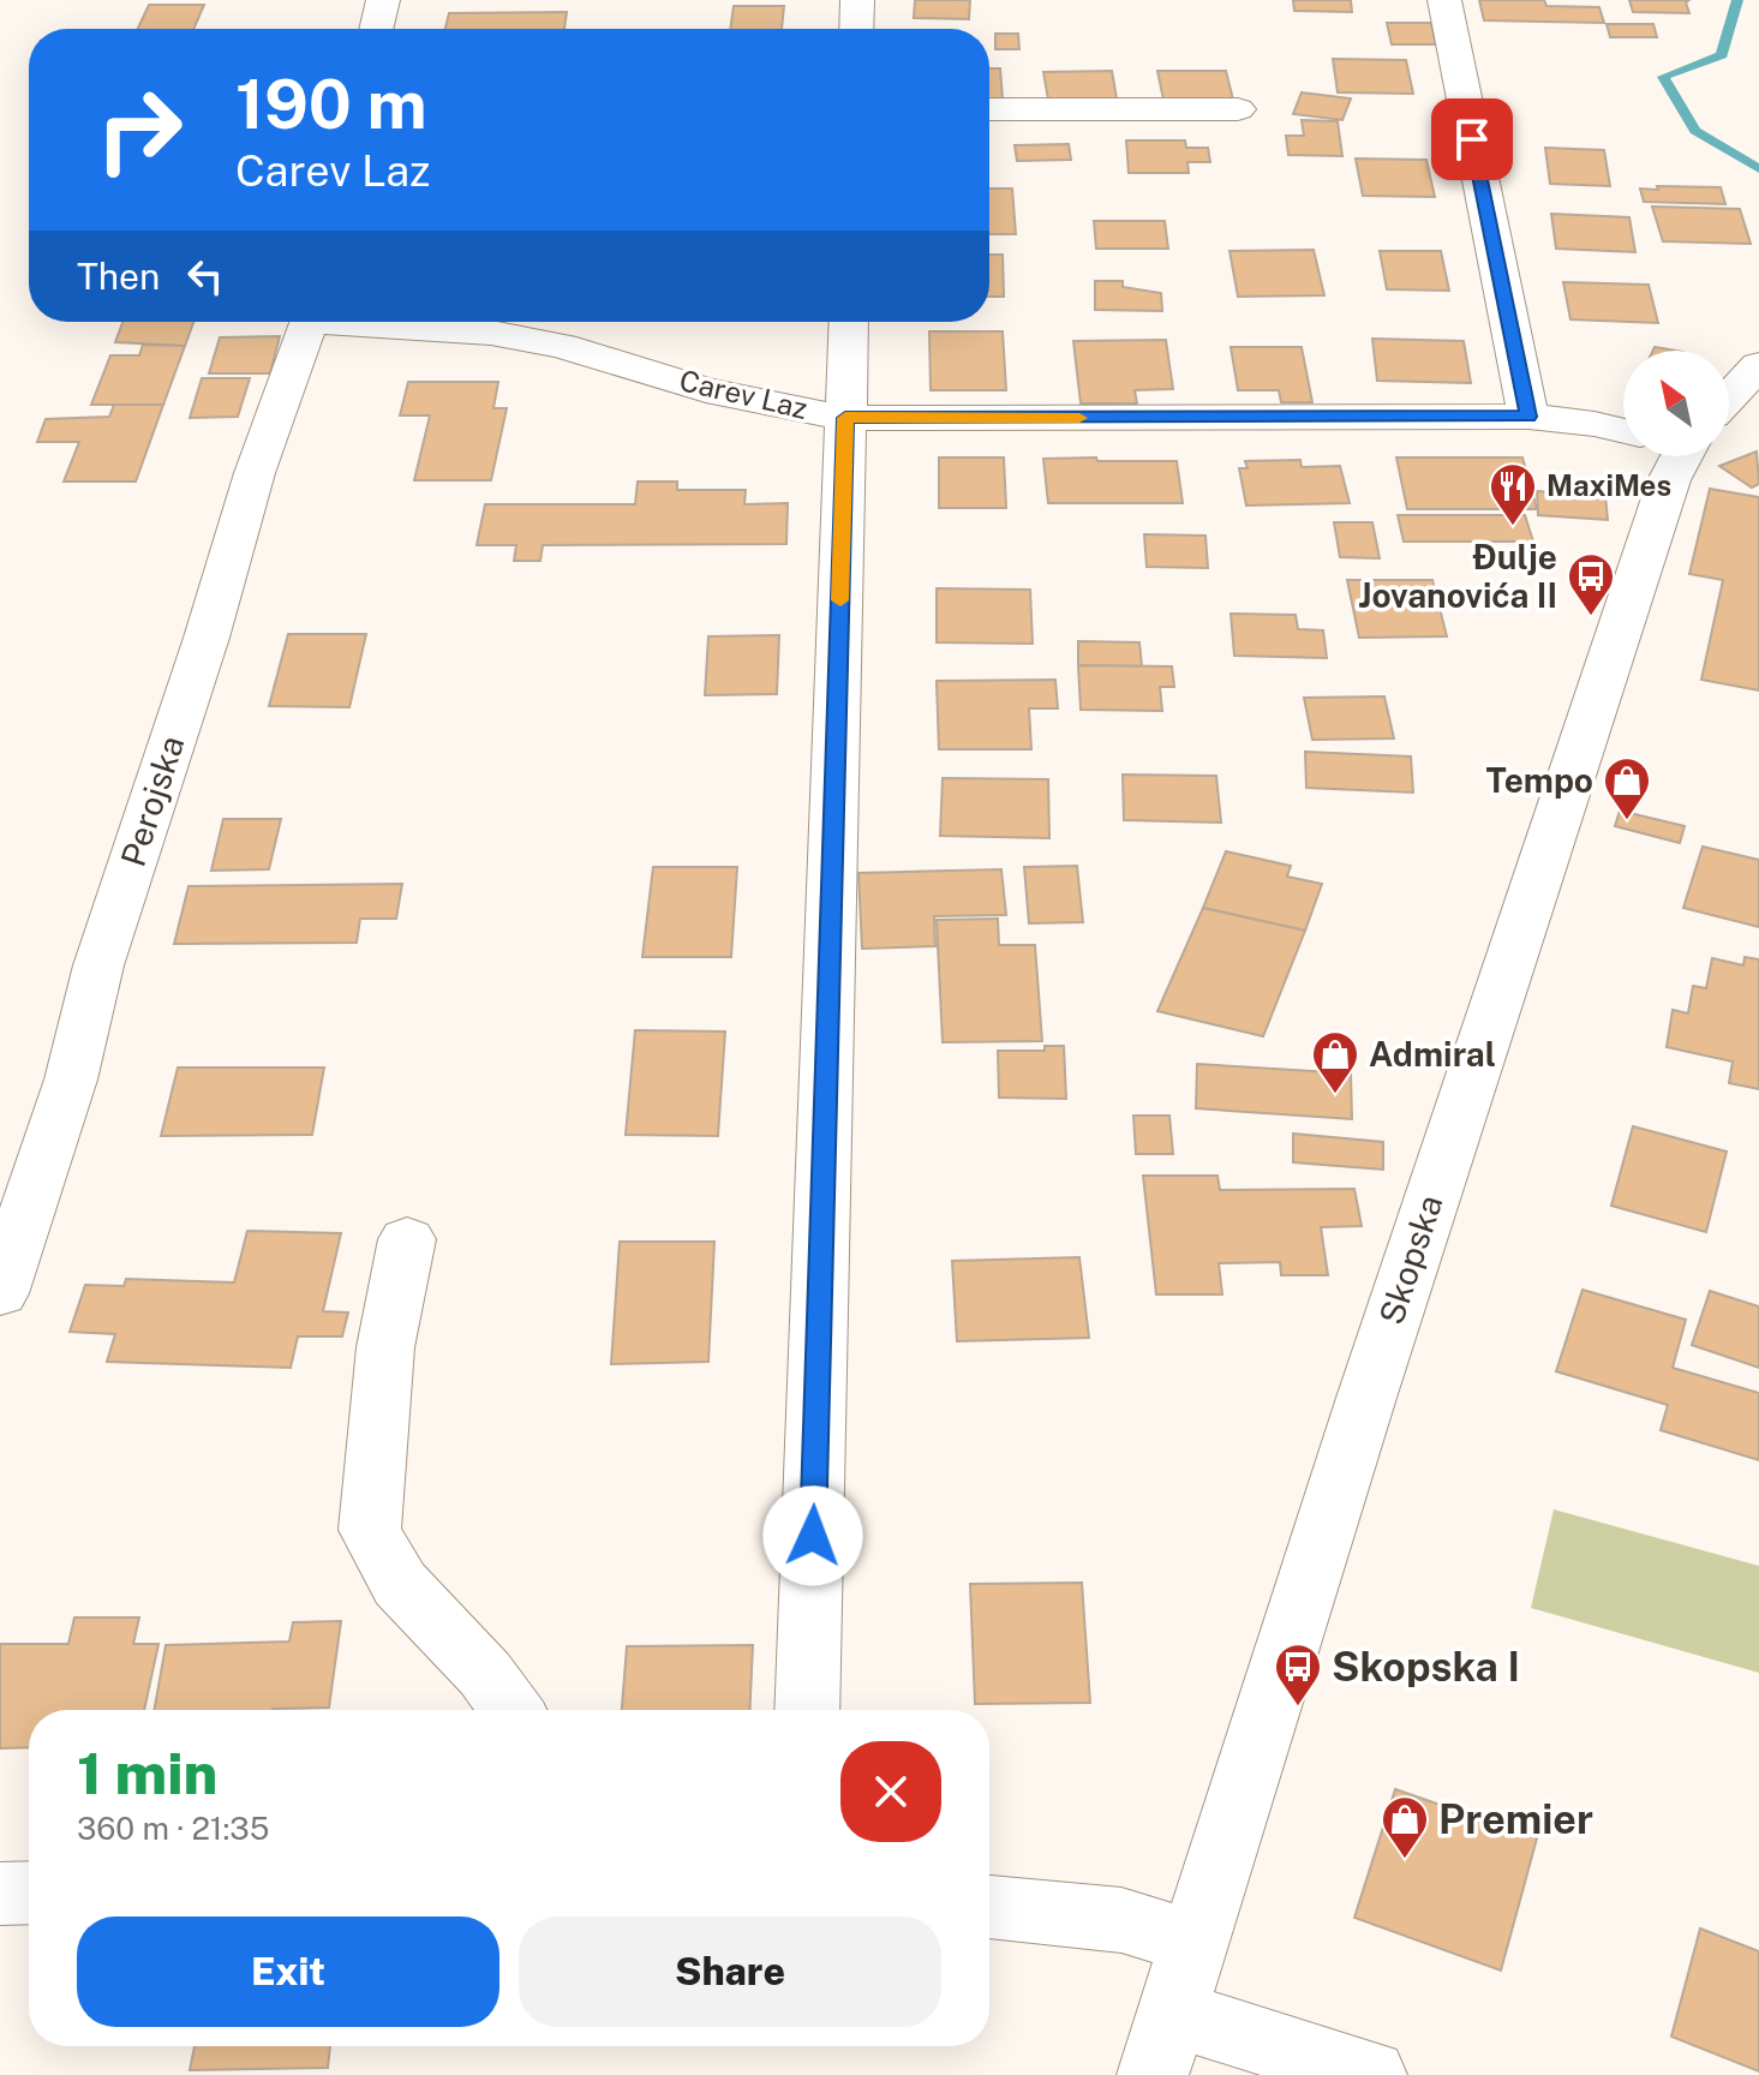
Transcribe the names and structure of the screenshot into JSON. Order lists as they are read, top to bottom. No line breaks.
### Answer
{"streets":{"street":["Carev Laz","Perojska","Skopska"]},"places":{"restaurant":["MaxiMes"],"bus stop":["Đulje Jovanovića II","Skopska I"],"shop":["Tempo","Admiral","Premier"]},"north":"top left","page":{"turn":["190 m","Carev Laz"],"then":"Then","heading":["1 min","360 m · 21:35"],"buttons":["Exit","Share"]}}
